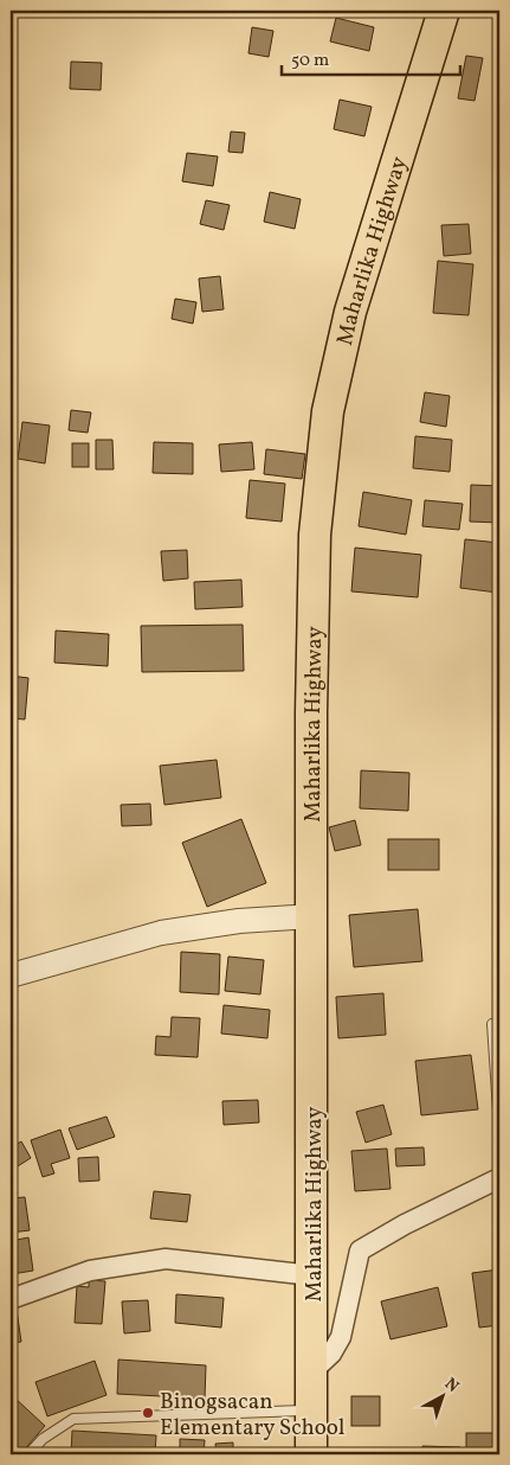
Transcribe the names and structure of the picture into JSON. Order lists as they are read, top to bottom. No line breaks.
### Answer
{"streets":{"highway":["Maharlika Highway"]},"places":["Binogsacan Elementary School"],"scale_bar":"50 m","north":"top right"}
